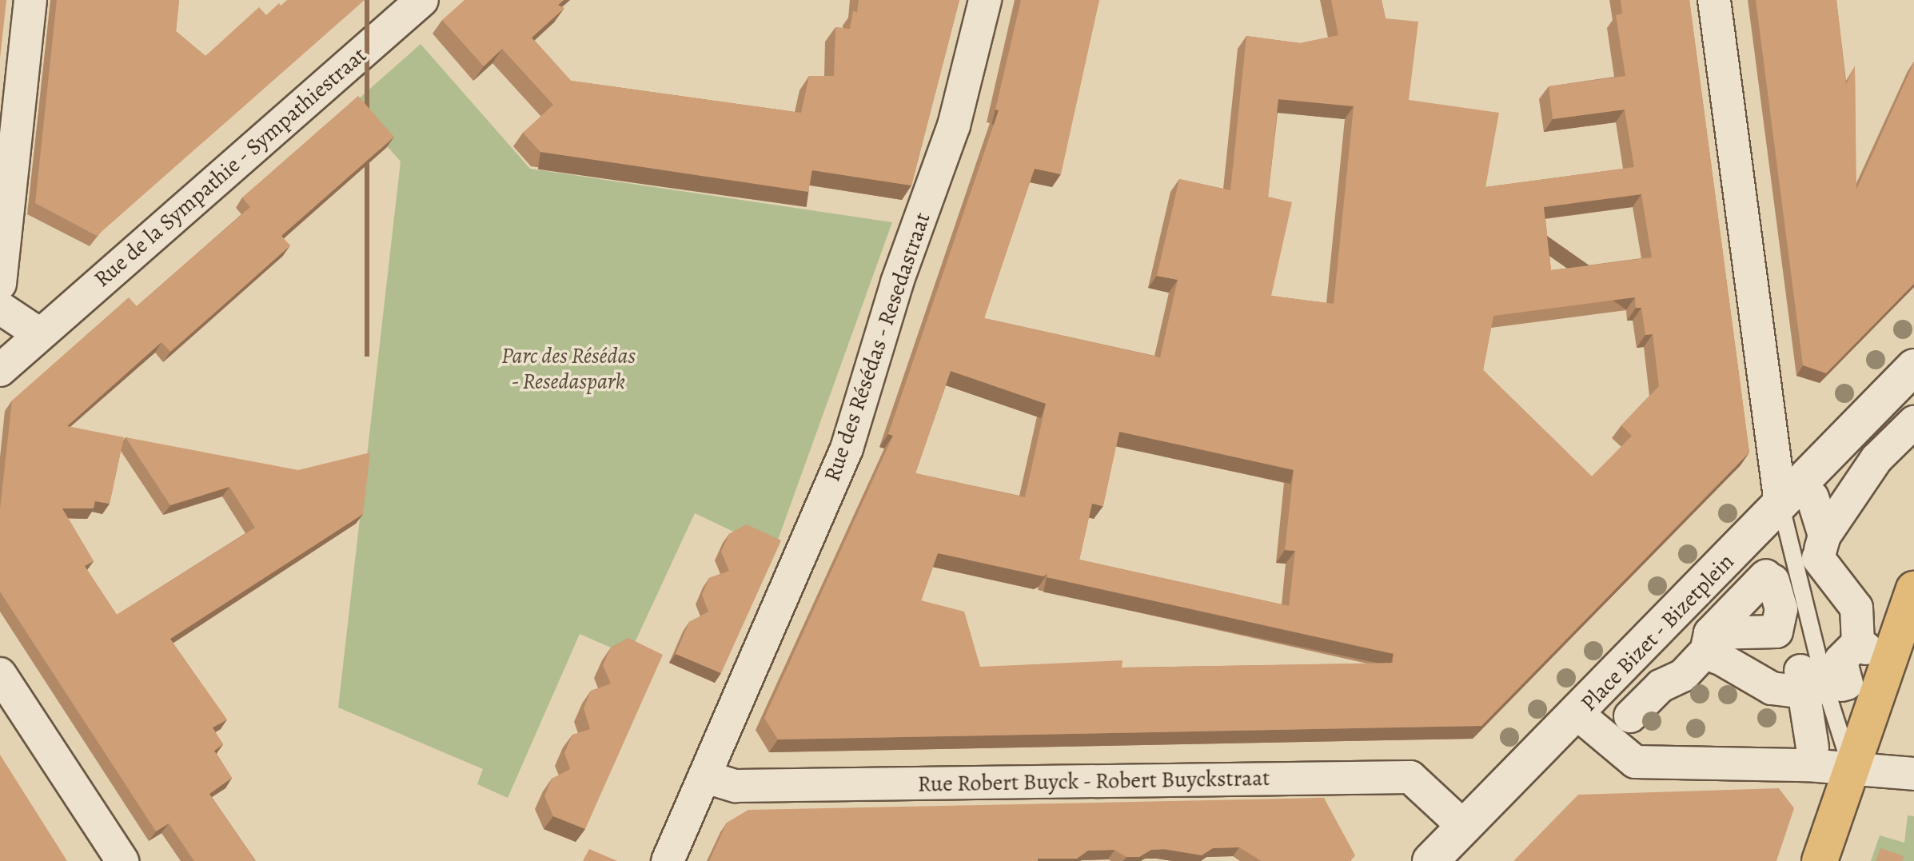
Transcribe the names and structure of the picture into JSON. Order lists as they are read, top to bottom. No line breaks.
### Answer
{"streets":{"street":["Rue de la Sympathie - Sympathiestraat","Rue des Résédas - Resedastraat","Place Bizet - Bizetplein","Rue Robert Buyck - Robert Buyckstraat"]},"crossings":[["Rue des Résédas - Resedastraat","Rue Robert Buyck - Robert Buyckstraat"]],"parks":["Parc des Résédas - Resedaspark"]}
